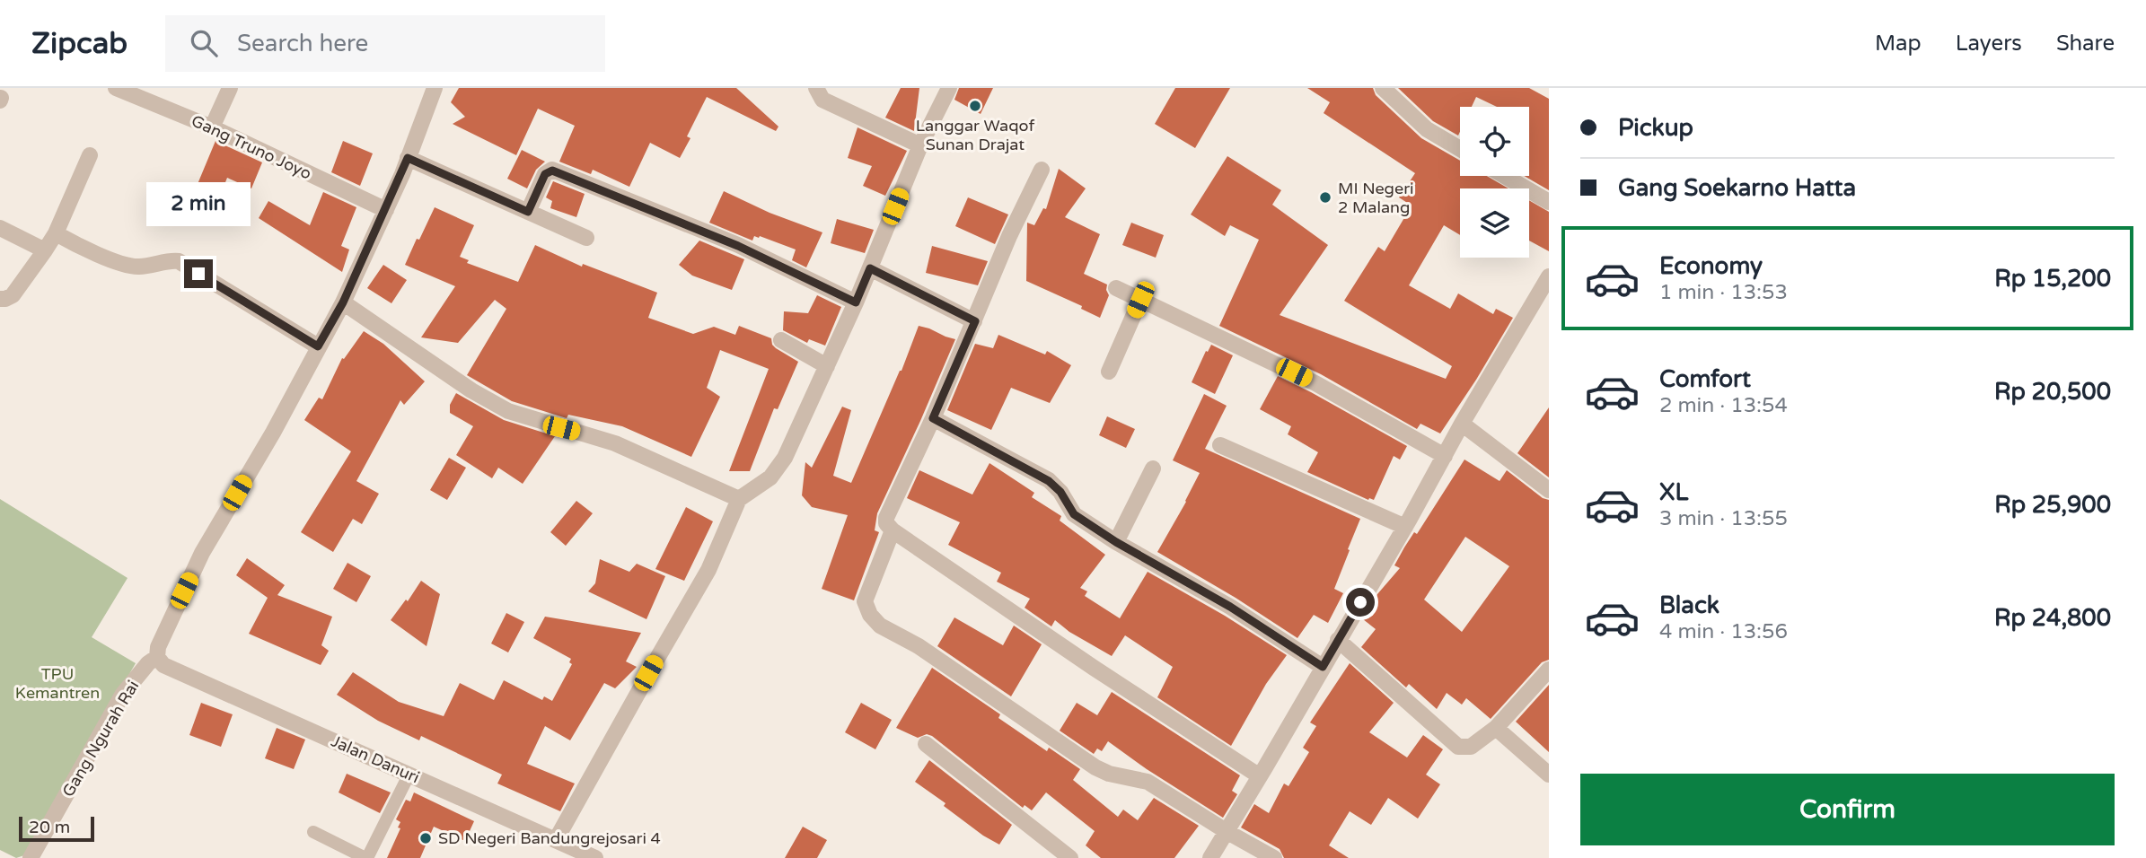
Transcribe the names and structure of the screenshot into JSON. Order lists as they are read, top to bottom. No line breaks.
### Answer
{"streets":{"street":["Gang Truno Joyo","Gang Ngurah Rai","Jalan Danuri"]},"crossings":[["Gang Ngurah Rai","Jalan Danuri"]],"parks":["TPU Kemantren"],"places":["Langgar Waqof Sunan Drajat","MI Negeri 2 Malang","SD Negeri Bandungrejosari 4"],"scale_bar":"20 m","page":{"header":"Zipcab","search":"Search here","nav":["Map","Layers","Share"],"banner":["Pickup","Gang Soekarno Hatta"],"bubble":"2 min","list":[{"name":"Economy","note":"1 min · 13:53","value":"Rp 15,200"},{"name":"Comfort","note":"2 min · 13:54","value":"Rp 20,500"},{"name":"XL","note":"3 min · 13:55","value":"Rp 25,900"},{"name":"Black","note":"4 min · 13:56","value":"Rp 24,800"}],"buttons":"Confirm","scale":"20 m"}}
